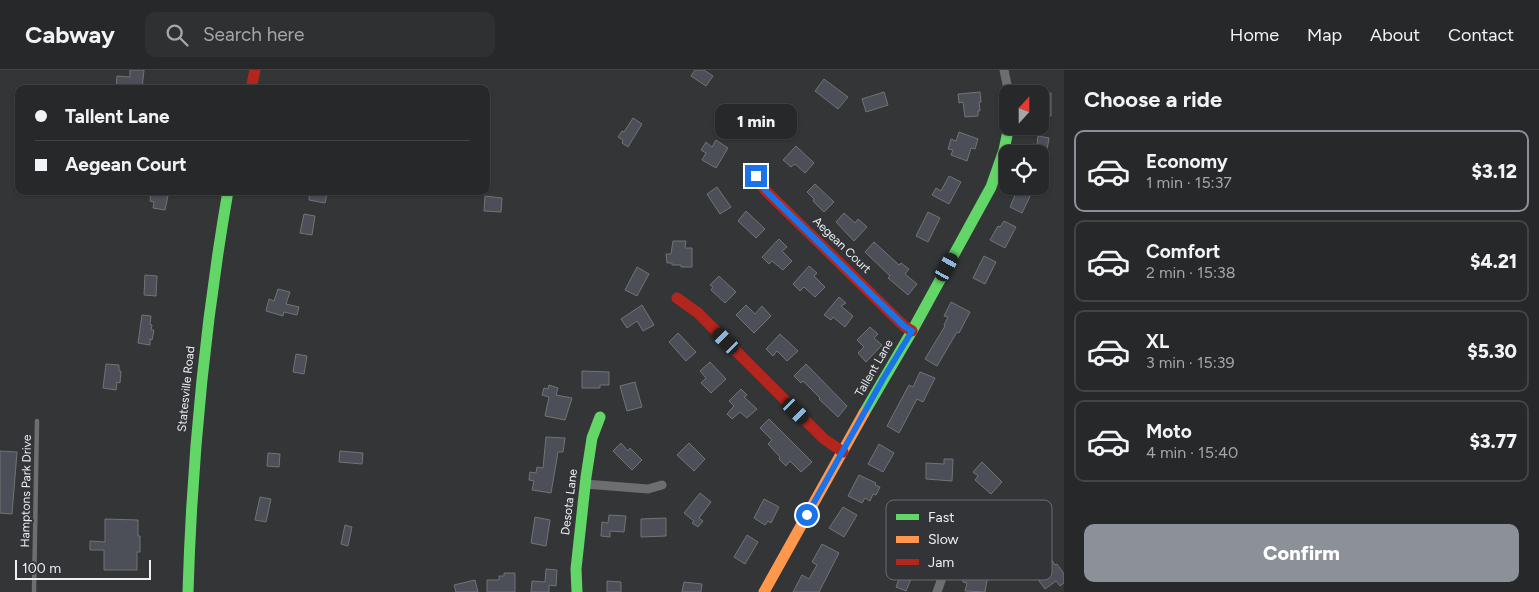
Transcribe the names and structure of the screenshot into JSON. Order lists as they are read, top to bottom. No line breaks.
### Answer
{"streets":{"street":["Aegean Court","Tallent Lane","Statesville Road","Desota Lane"],"lane":["Hamptons Park Drive"]},"crossings":[["Aegean Court","Tallent Lane"]],"legend":["Fast","Slow","Jam"],"scale_bar":"100 m","north":"top","page":{"header":"Cabway","search":"Search here","nav":["Home","Map","About","Contact"],"heading":"Choose a ride","banner":["Tallent Lane","Aegean Court"],"bubble":"1 min","list":[{"name":"Economy","note":"1 min · 15:37","value":"$3.12"},{"name":"Comfort","note":"2 min · 15:38","value":"$4.21"},{"name":"XL","note":"3 min · 15:39","value":"$5.30"},{"name":"Moto","note":"4 min · 15:40","value":"$3.77"}],"buttons":"Confirm","scale":"100 m"}}
